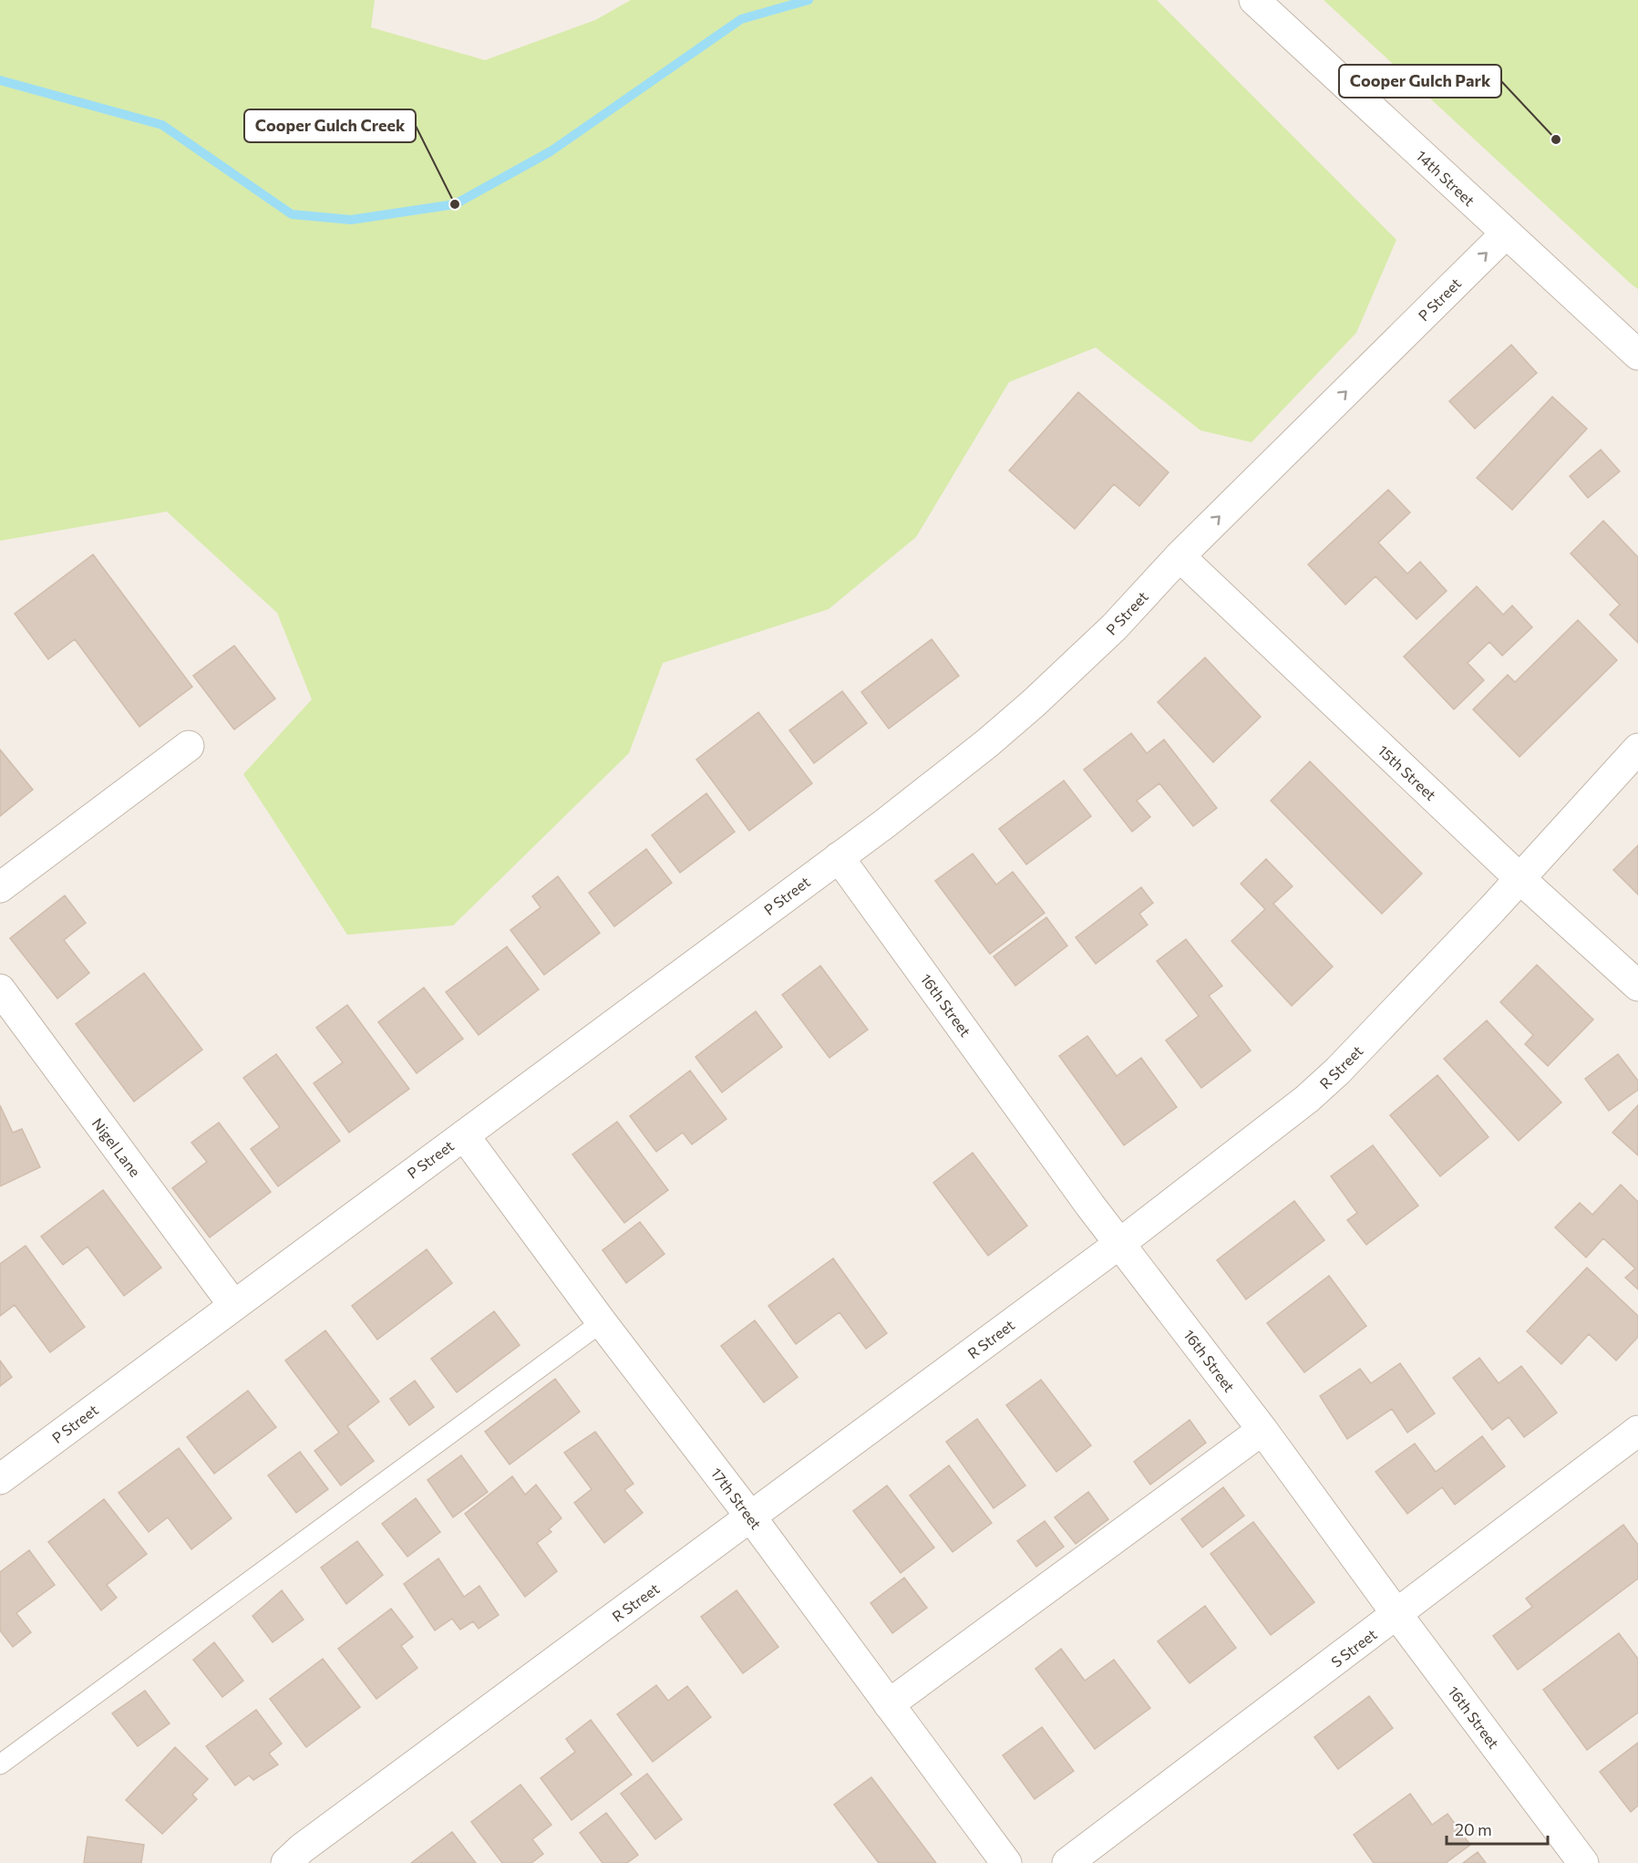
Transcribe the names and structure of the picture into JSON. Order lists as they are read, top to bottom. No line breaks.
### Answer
{"streets":{"street":["14th Street","P Street","15th Street","16th Street","R Street","Nigel Lane","17th Street","S Street"]},"crossings":[["14th Street","P Street"],["P Street","15th Street"],["P Street","16th Street"],["P Street","Nigel Lane"],["P Street","17th Street"],["15th Street","R Street"],["16th Street","R Street"],["16th Street","S Street"],["R Street","17th Street"]],"places":["Cooper Gulch Park","Cooper Gulch Creek"],"scale_bar":"20 m"}
